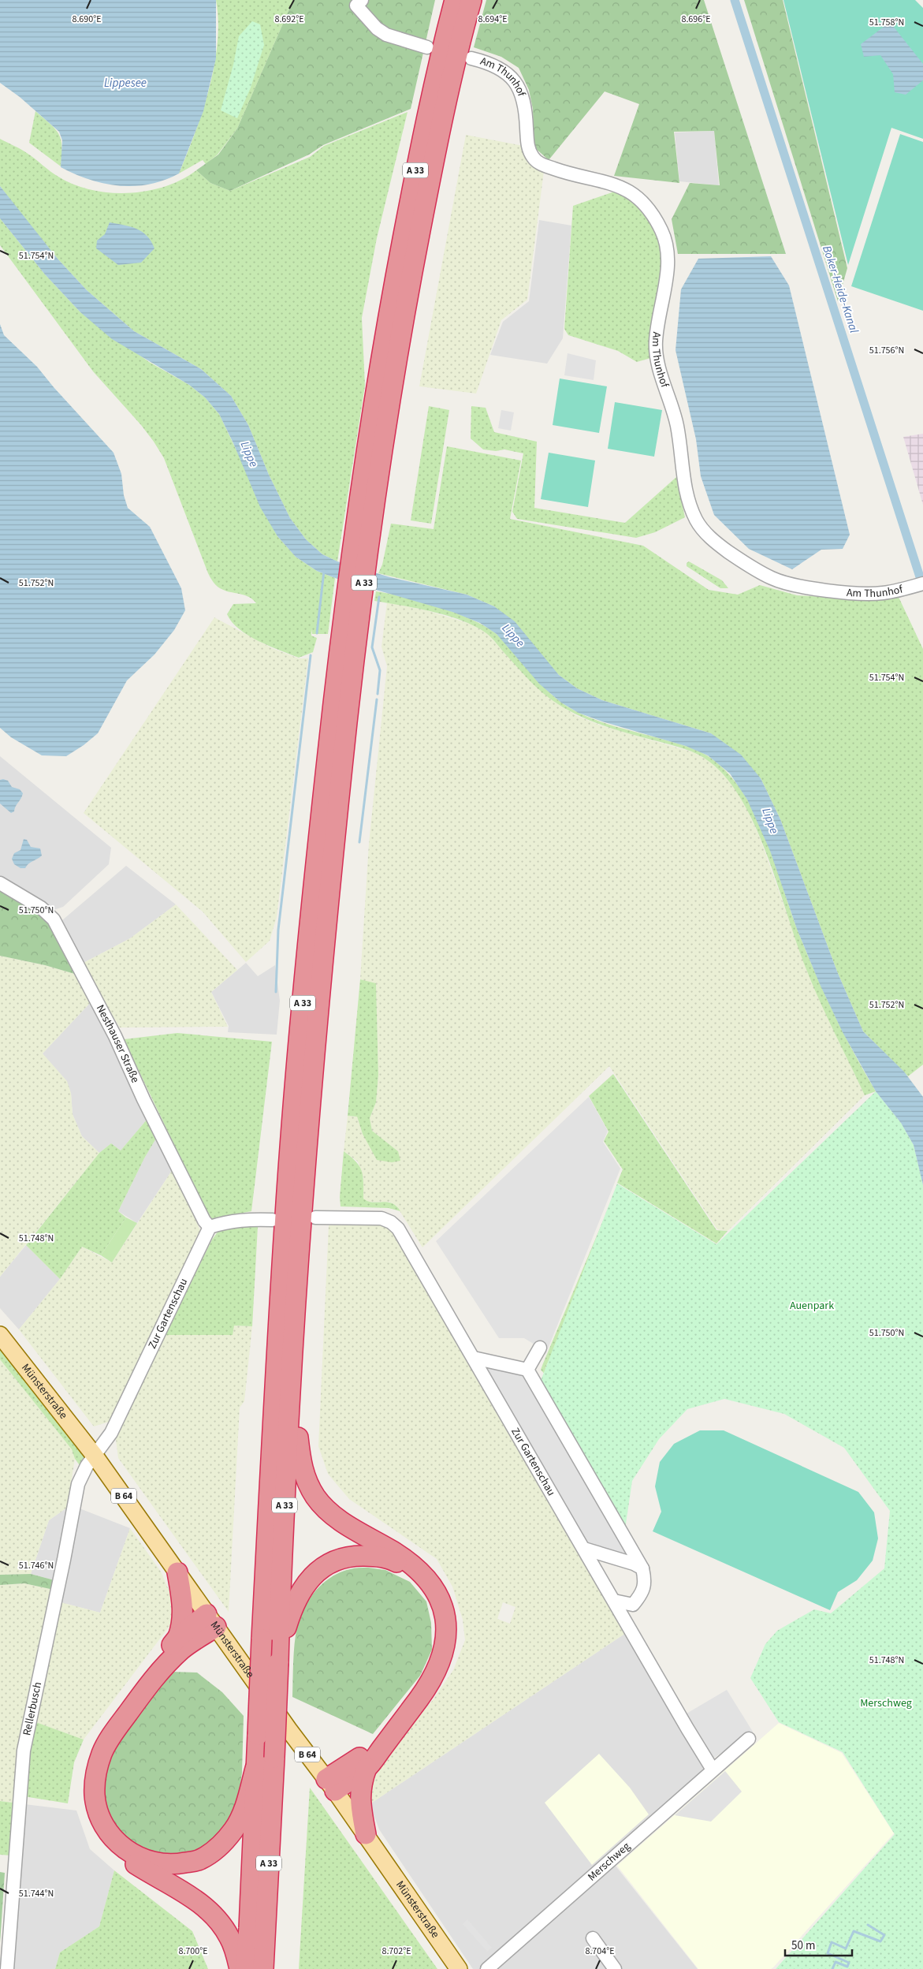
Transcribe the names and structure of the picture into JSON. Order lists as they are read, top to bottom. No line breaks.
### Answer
{"streets":{"highway":["A 33"],"main road":["Münsterstraße","B 64"],"street":["Am Thunhof","Nesthauser Straße","Zur Gartenschau","Rellerbusch","Merschweg"]},"crossings":[["Nesthauser Straße","Zur Gartenschau"],["Zur Gartenschau","Münsterstraße"],["Zur Gartenschau","Rellerbusch"],["Zur Gartenschau","Merschweg"],["Münsterstraße","Rellerbusch"]],"water":["Lippesee","Boker-Heide-Kanal","Lippe"],"parks":["Auenpark","Merschweg"],"scale_bar":"50 m","coordinates":["8.690°E","8.692°E","8.694°E","8.696°E","51.758°N","51.754°N","51.756°N","51.752°N","51.750°N","51.748°N","51.746°N","51.744°N","8.700°E","8.702°E","8.704°E"]}
